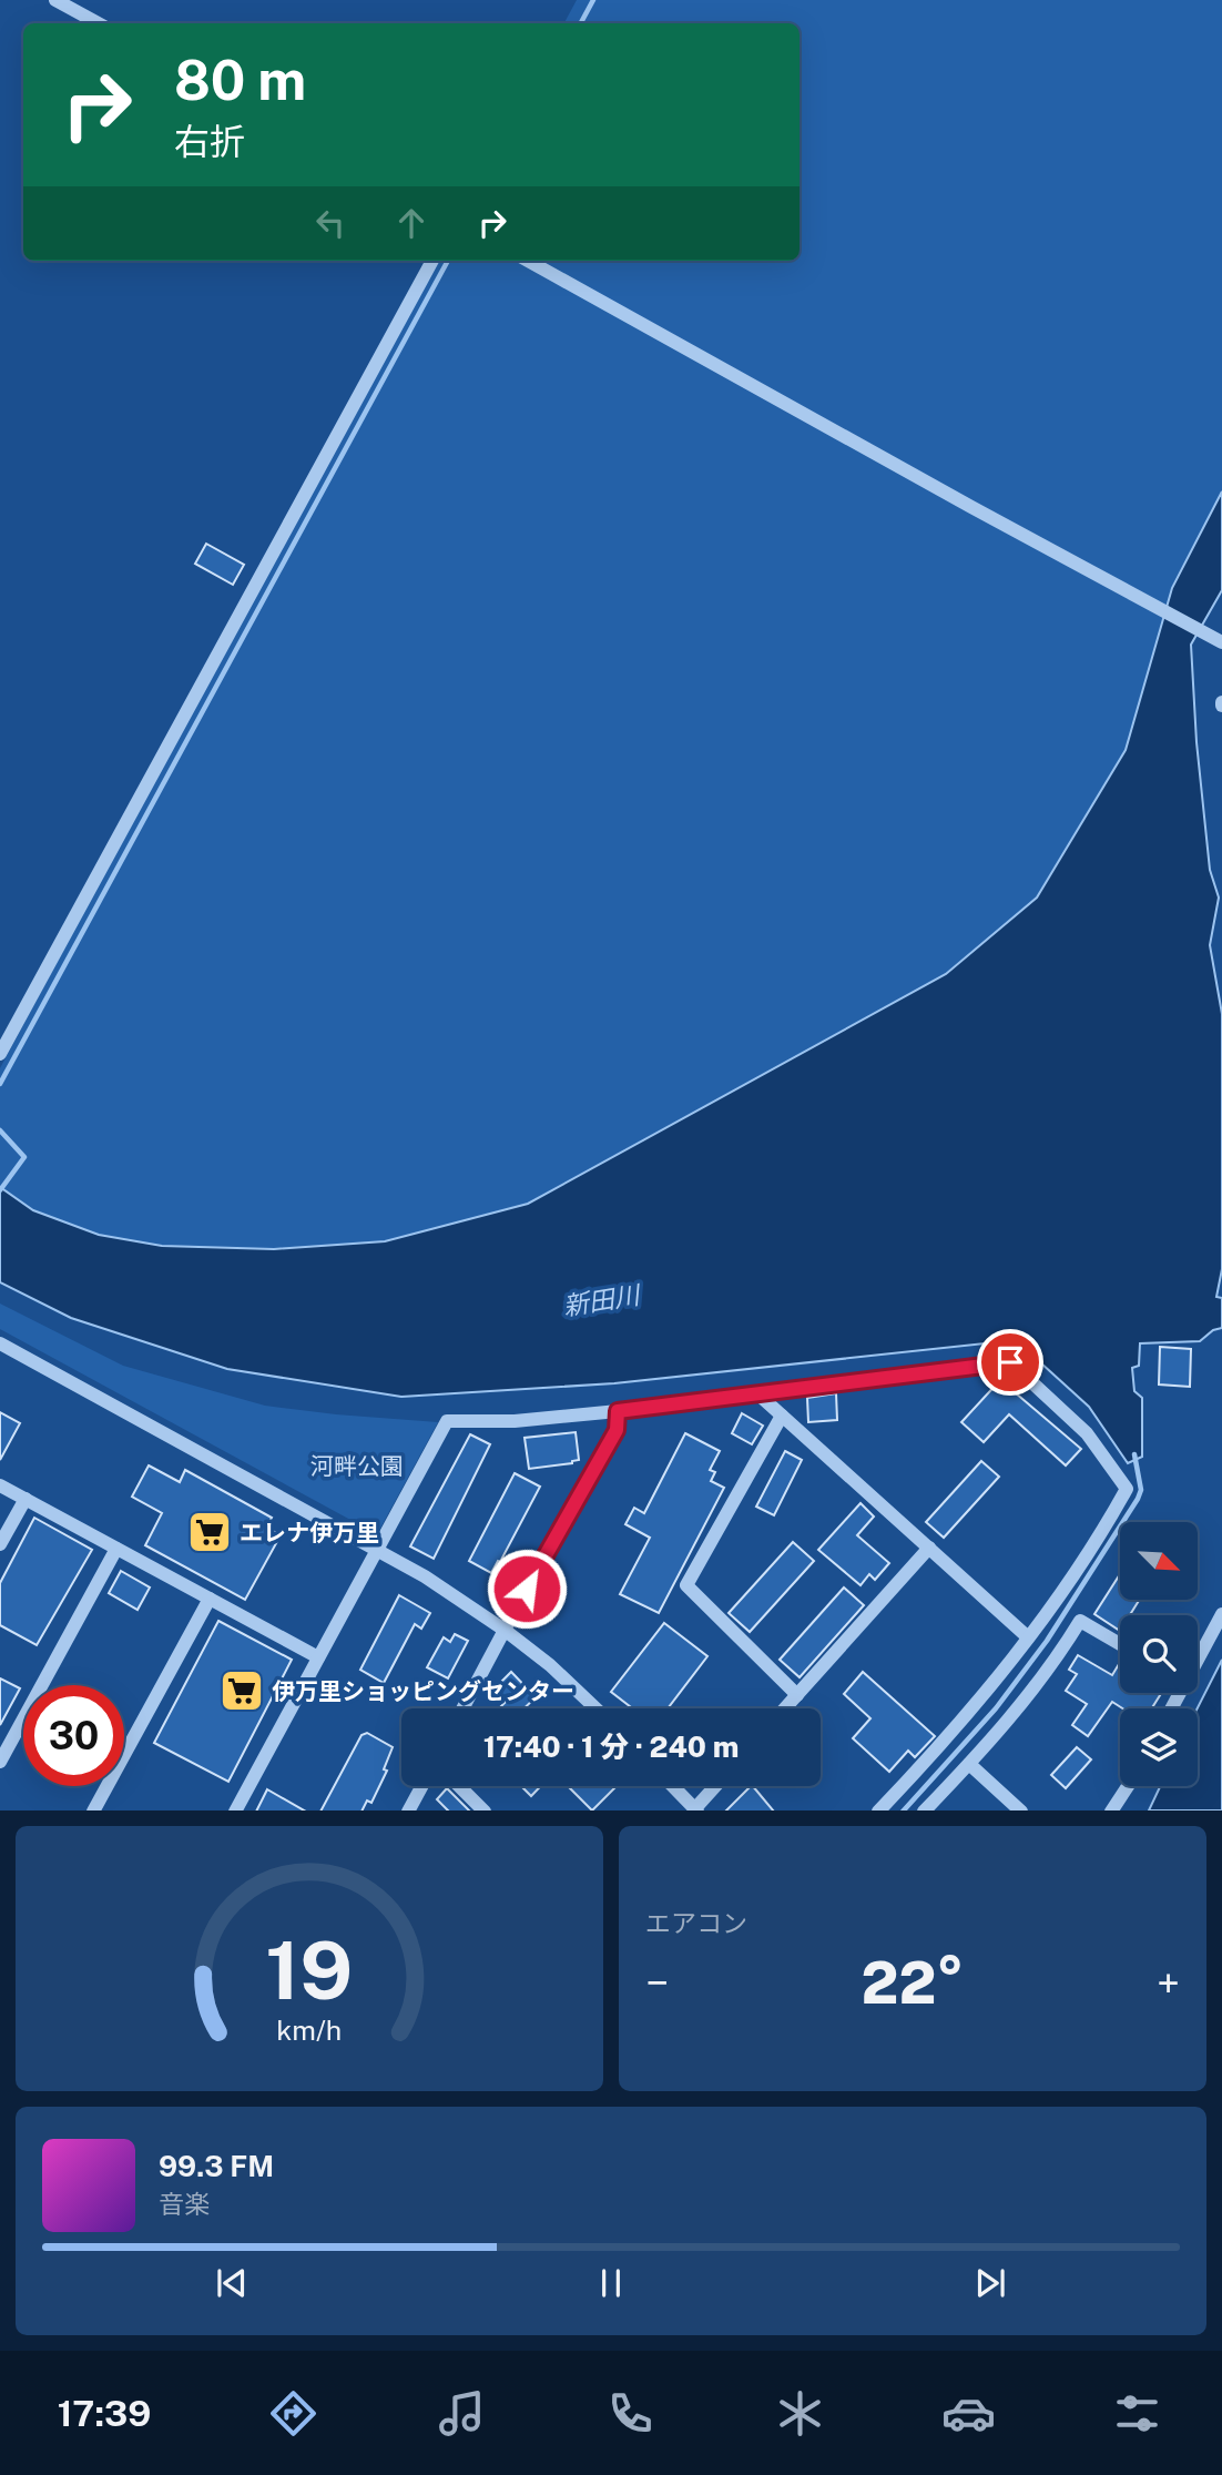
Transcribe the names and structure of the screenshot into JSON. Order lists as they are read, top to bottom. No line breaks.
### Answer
{"water":["新田川"],"parks":["河畔公園"],"places":{"supermarket":["エレナ伊万里","伊万里ショッピングセンター"]},"north":"bottom right","page":{"turn":["80 m","右折"],"limit":"30","trip":"17:40 · 1 分 · 240 m","tile":"エアコン","heat":["−","22°","+"],"song":["99.3 FM","音楽"],"tabs":"17:39","gauge":["19","km/h"]}}
